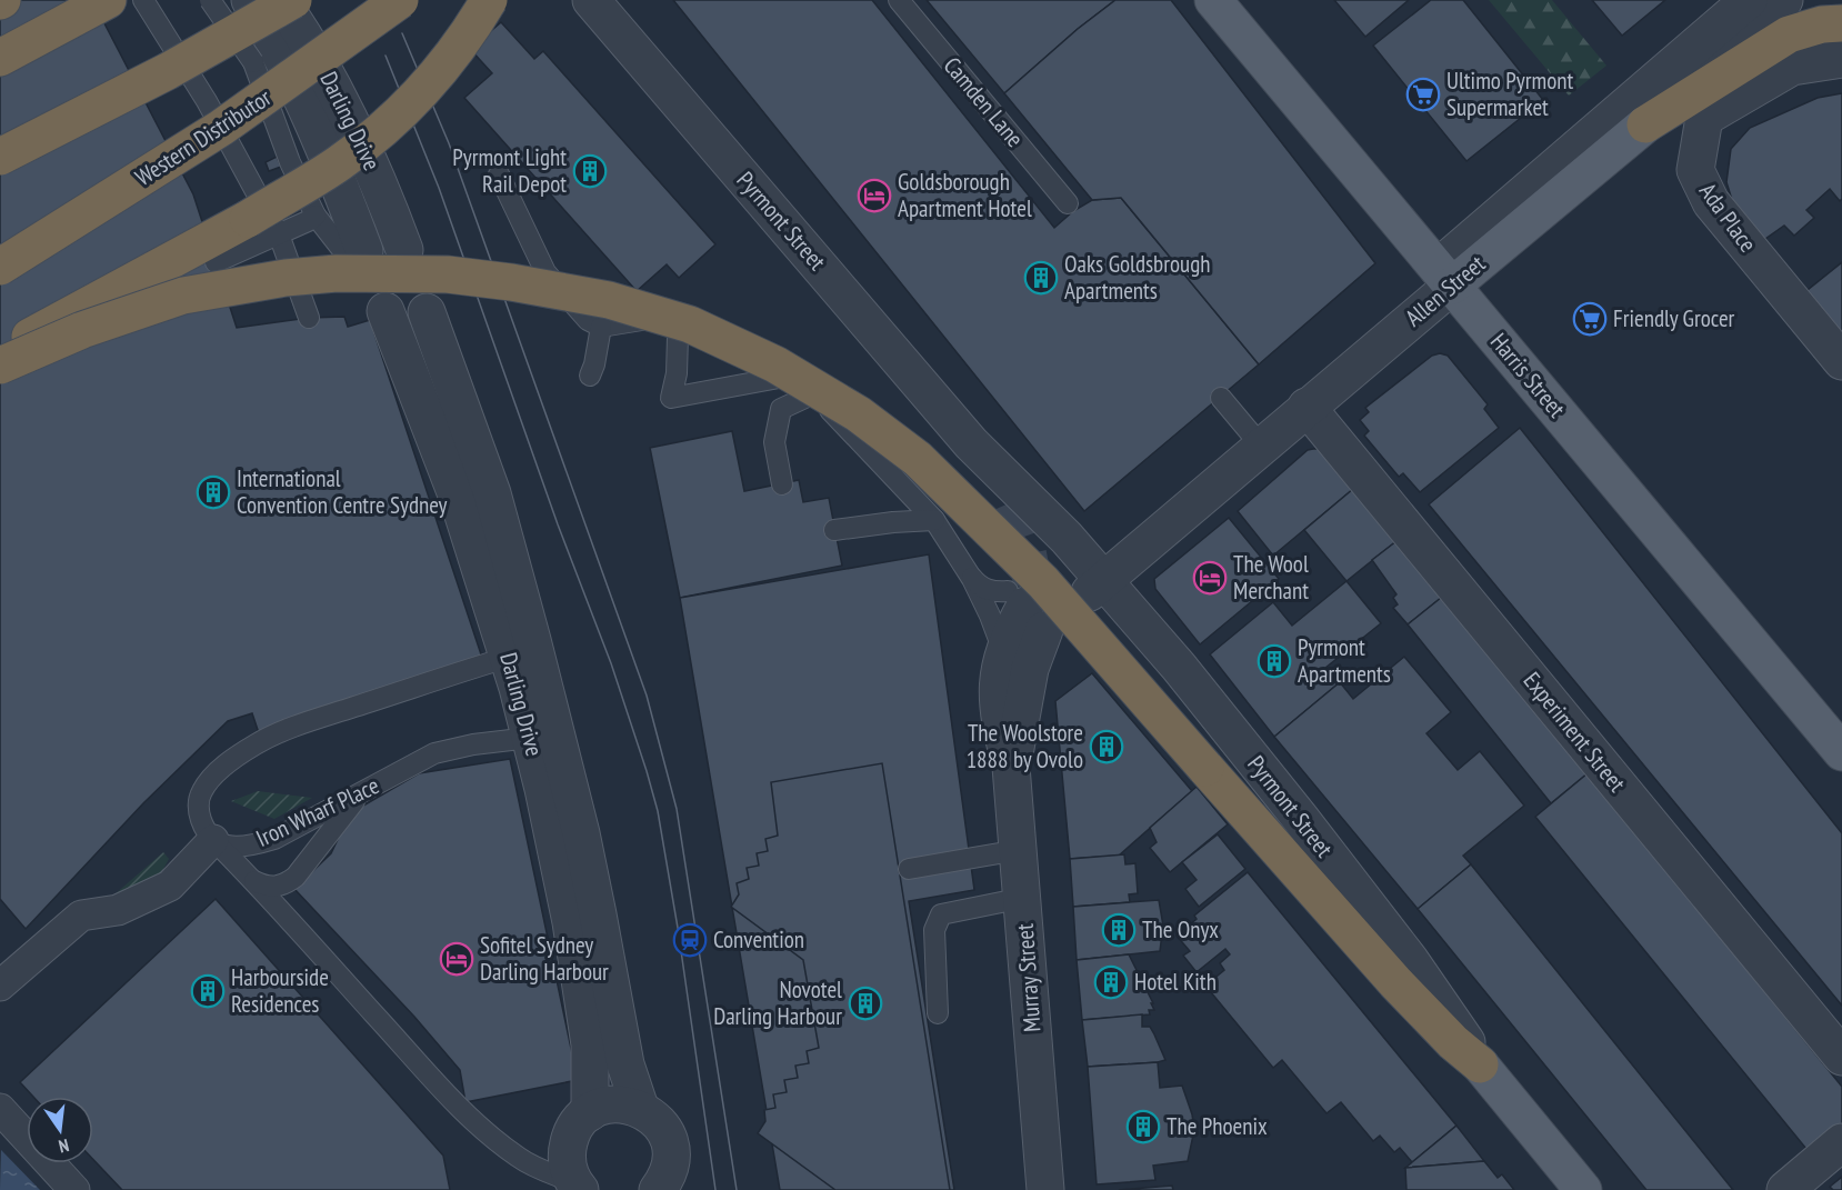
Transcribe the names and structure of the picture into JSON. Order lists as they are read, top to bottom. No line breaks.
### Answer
{"streets":{"highway":["Western Distributor"],"main road":["Pyrmont Street","Allen Street","Harris Street"],"street":["Darling Drive","Ada Place","Experiment Street","Murray Street"],"lane":["Camden Lane","Iron Wharf Place"]},"crossings":[["Darling Drive","Iron Wharf Place"],["Pyrmont Street","Allen Street"],["Allen Street","Harris Street"],["Allen Street","Experiment Street"]],"places":{"supermarket":["Ultimo Pyrmont Supermarket","Friendly Grocer"],"building":["Pyrmont Light Rail Depot","Oaks Goldsbrough Apartments","International Convention Centre Sydney","Pyrmont Apartments","The Woolstore 1888 by Ovolo","The Onyx","Hotel Kith","Harbourside Residences","Novotel Darling Harbour","The Phoenix"],"hotel":["Goldsborough Apartment Hotel","The Wool Merchant","Sofitel Sydney Darling Harbour"],"station":["Convention"]},"north":"bottom"}
